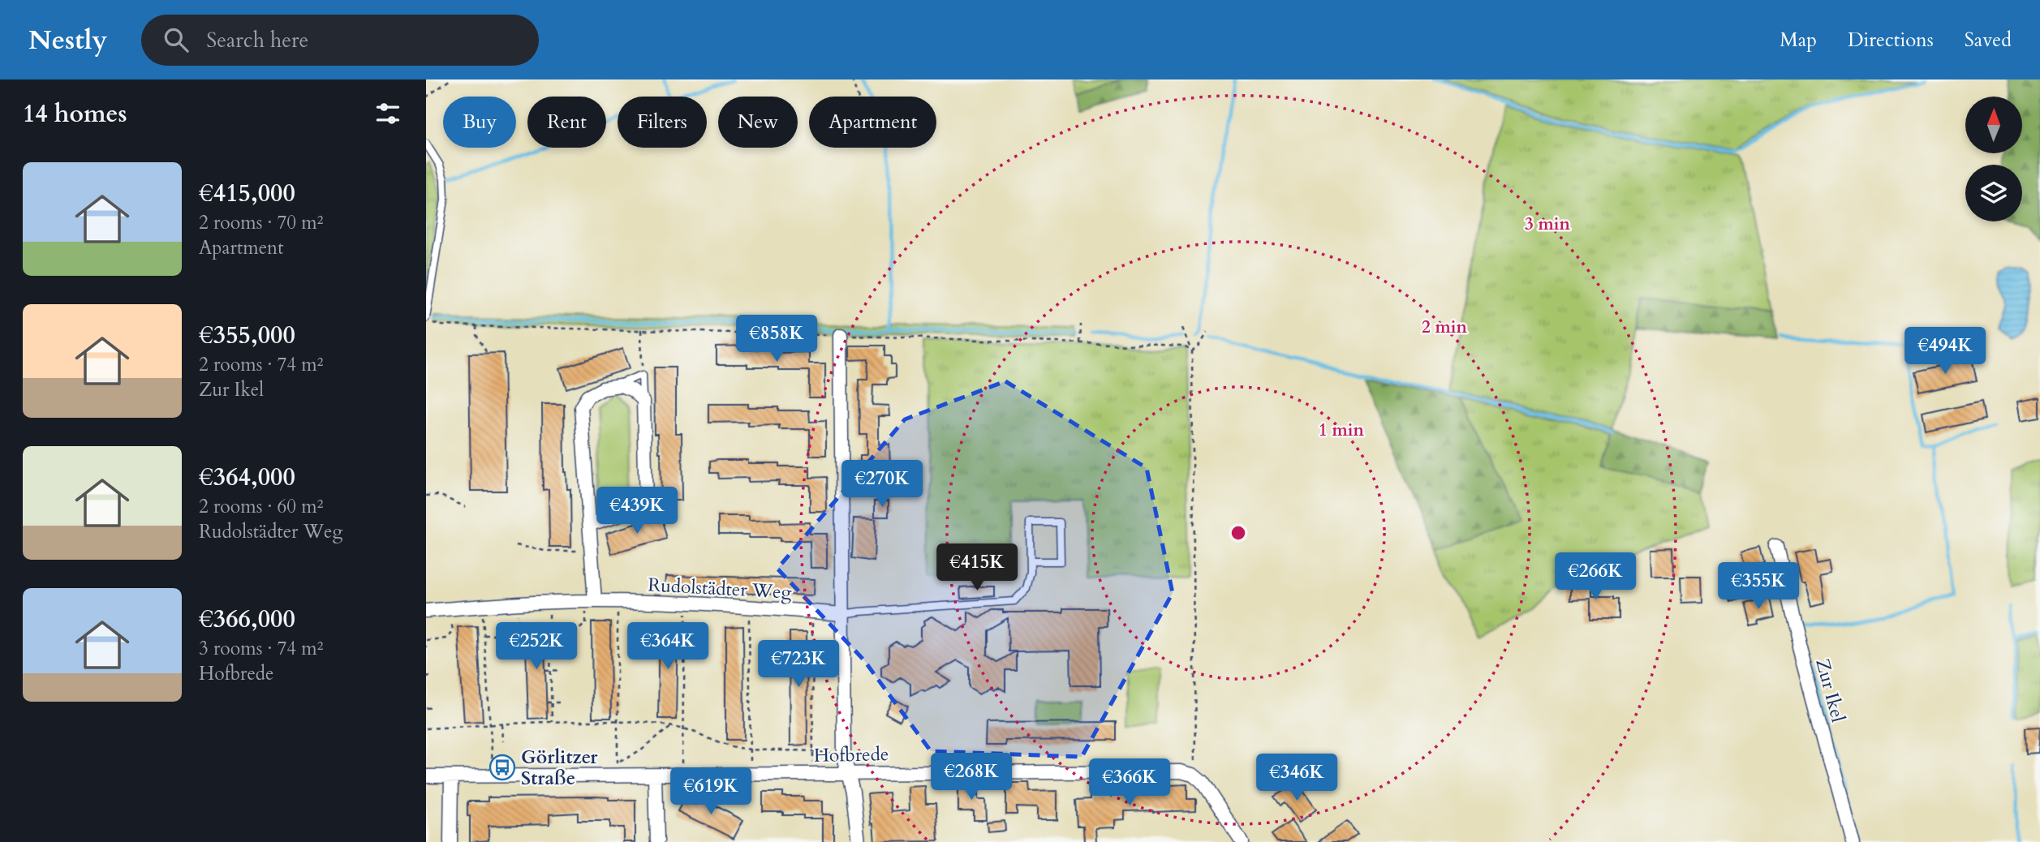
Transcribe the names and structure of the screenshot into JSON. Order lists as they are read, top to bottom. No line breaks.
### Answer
{"streets":{"street":["Rudolstädter Weg","Zur Ikel","Hofbrede"]},"places":{"bus stop":["Görlitzer Straße"]},"north":"top","page":{"header":"Nestly","search":"Search here","nav":["Map","Directions","Saved"],"heading":"14 homes","chip":["Buy","Rent","Filters","New","Apartment"],"list":[{"name":"€415,000","note":"2 rooms · 70 m² · Apartment"},{"name":"€355,000","note":"2 rooms · 74 m² · Zur Ikel"},{"name":"€364,000","note":"2 rooms · 60 m² · Rudolstädter Weg"},{"name":"€366,000","note":"3 rooms · 74 m² · Hofbrede"}],"price":["€858K","€494K","€270K","€439K","€415K","€266K","€355K","€252K","€364K","€723K","€268K","€346K","€366K","€619K"]},"rings":["3 min","2 min","1 min"]}
